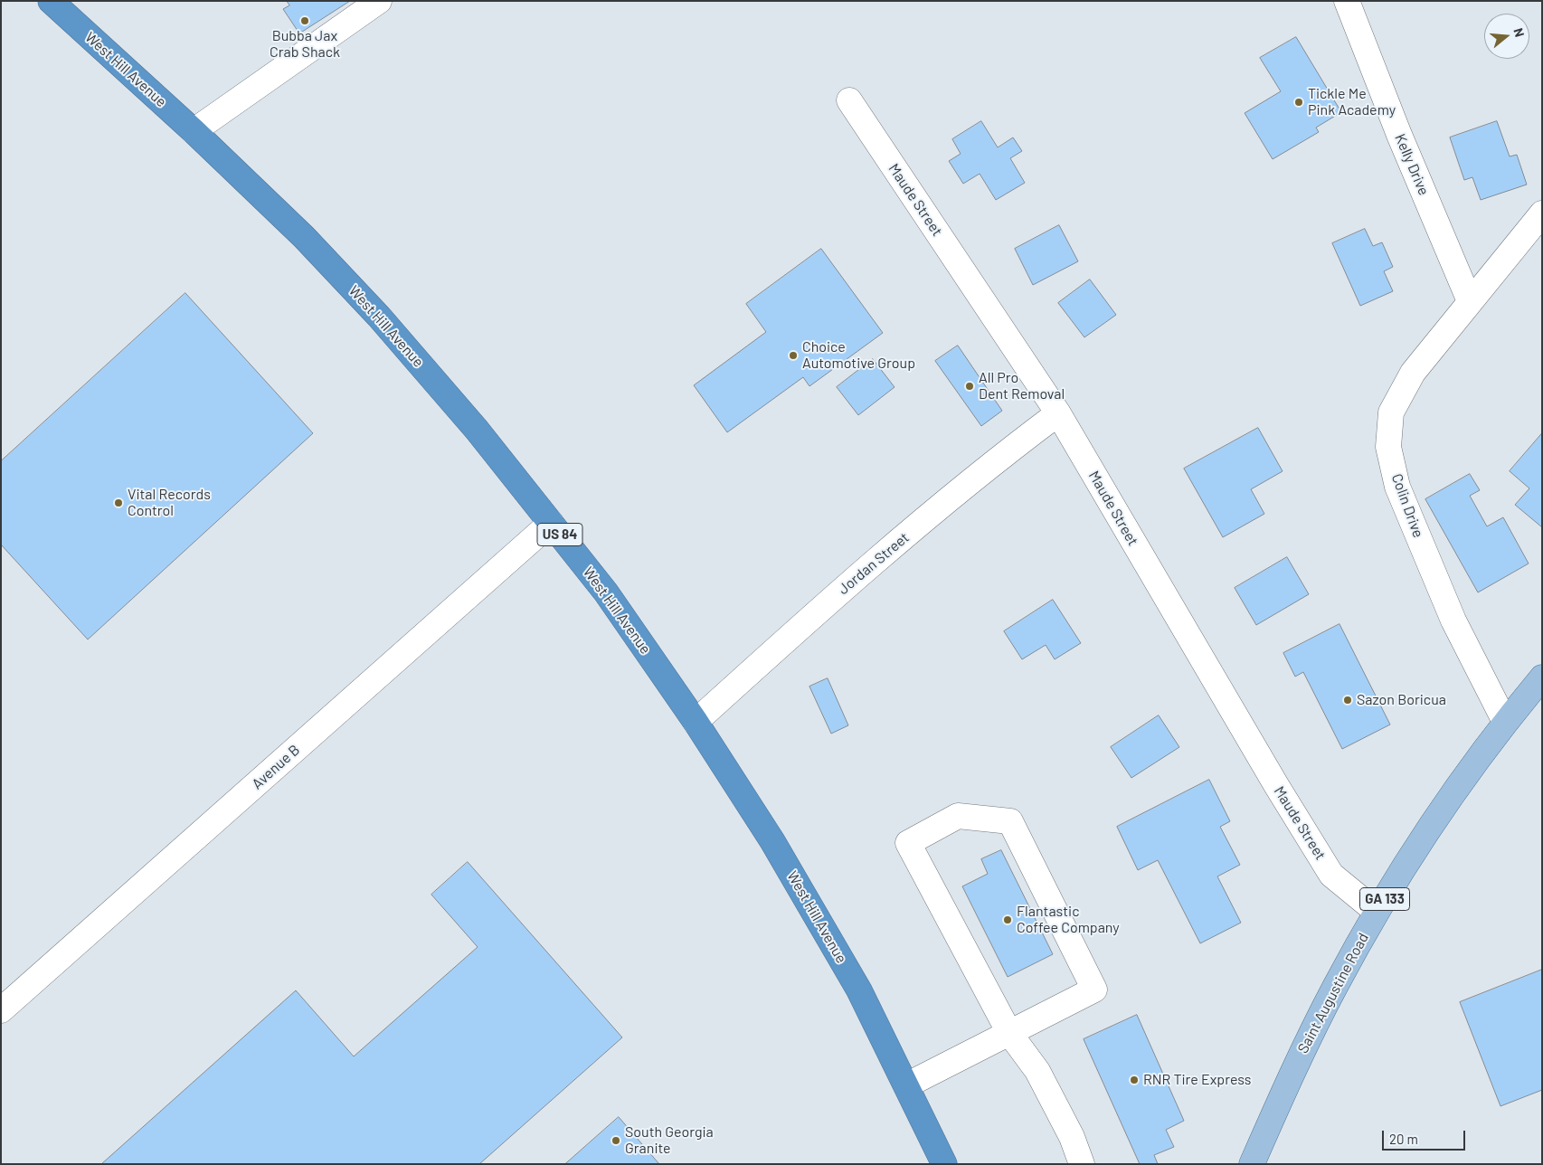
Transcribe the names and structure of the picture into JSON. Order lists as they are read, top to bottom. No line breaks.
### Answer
{"streets":{"highway":["West Hill Avenue","US 84"],"main road":["GA 133","Saint Augustine Road"],"street":["Kelly Drive","Maude Street","Colin Drive","Jordan Street","Avenue B"]},"crossings":[["West Hill Avenue","Jordan Street"],["West Hill Avenue","Avenue B"],["Kelly Drive","Colin Drive"],["Maude Street","Jordan Street"],["Maude Street","Saint Augustine Road"],["Colin Drive","Saint Augustine Road"]],"places":["Bubba Jax Crab Shack","Tickle Me Pink Academy","Choice Automotive Group","All Pro Dent Removal","Vital Records Control","Sazon Boricua","Flantastic Coffee Company","RNR Tire Express","South Georgia Granite"],"scale_bar":"20 m","north":"right"}
